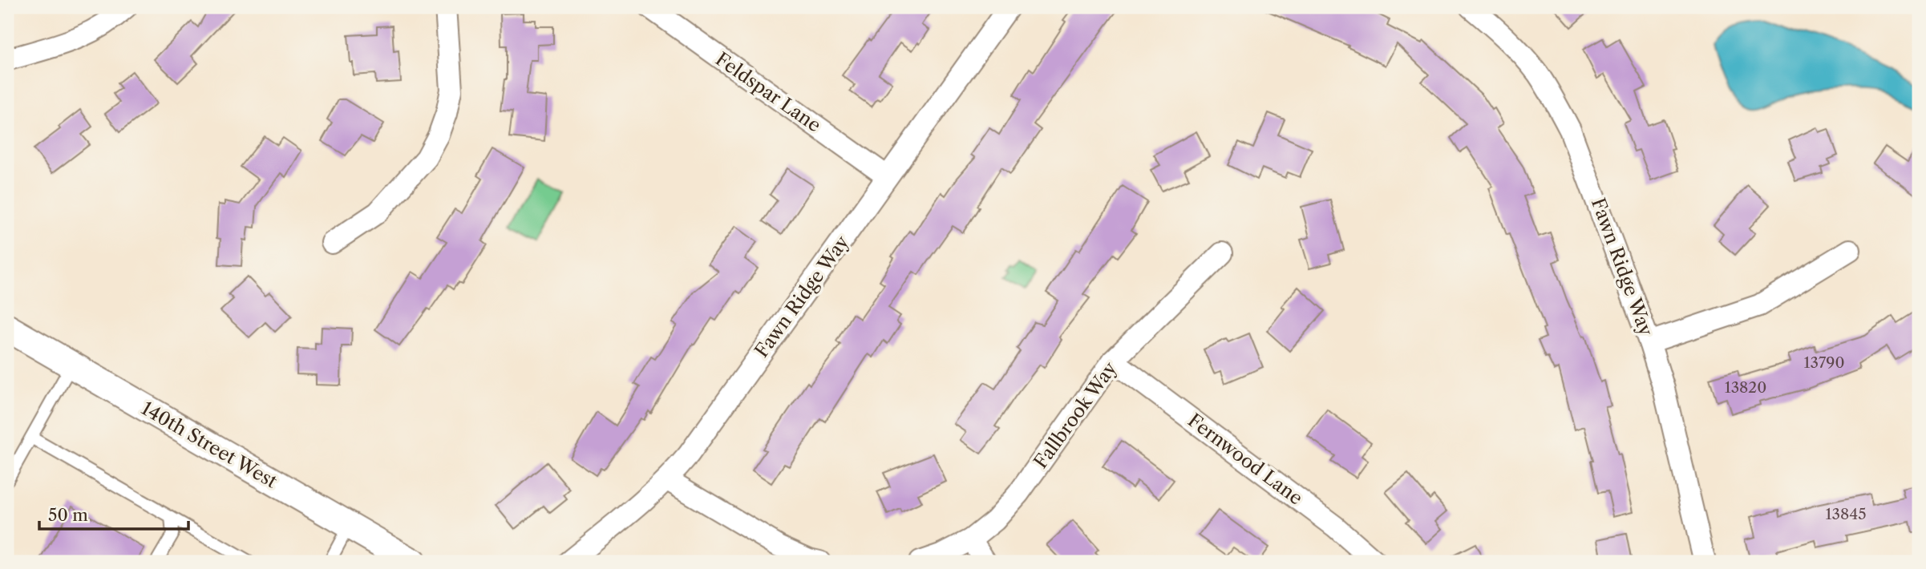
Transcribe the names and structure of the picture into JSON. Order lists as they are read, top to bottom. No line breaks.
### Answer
{"streets":{"street":["Feldspar Lane","Fawn Ridge Way","Fallbrook Way","140th Street West","Fernwood Lane"]},"crossings":[["Feldspar Lane","Fawn Ridge Way"],["Fallbrook Way","Fernwood Lane"]],"house_numbers":["13790","13820","13845"],"scale_bar":"50 m"}
